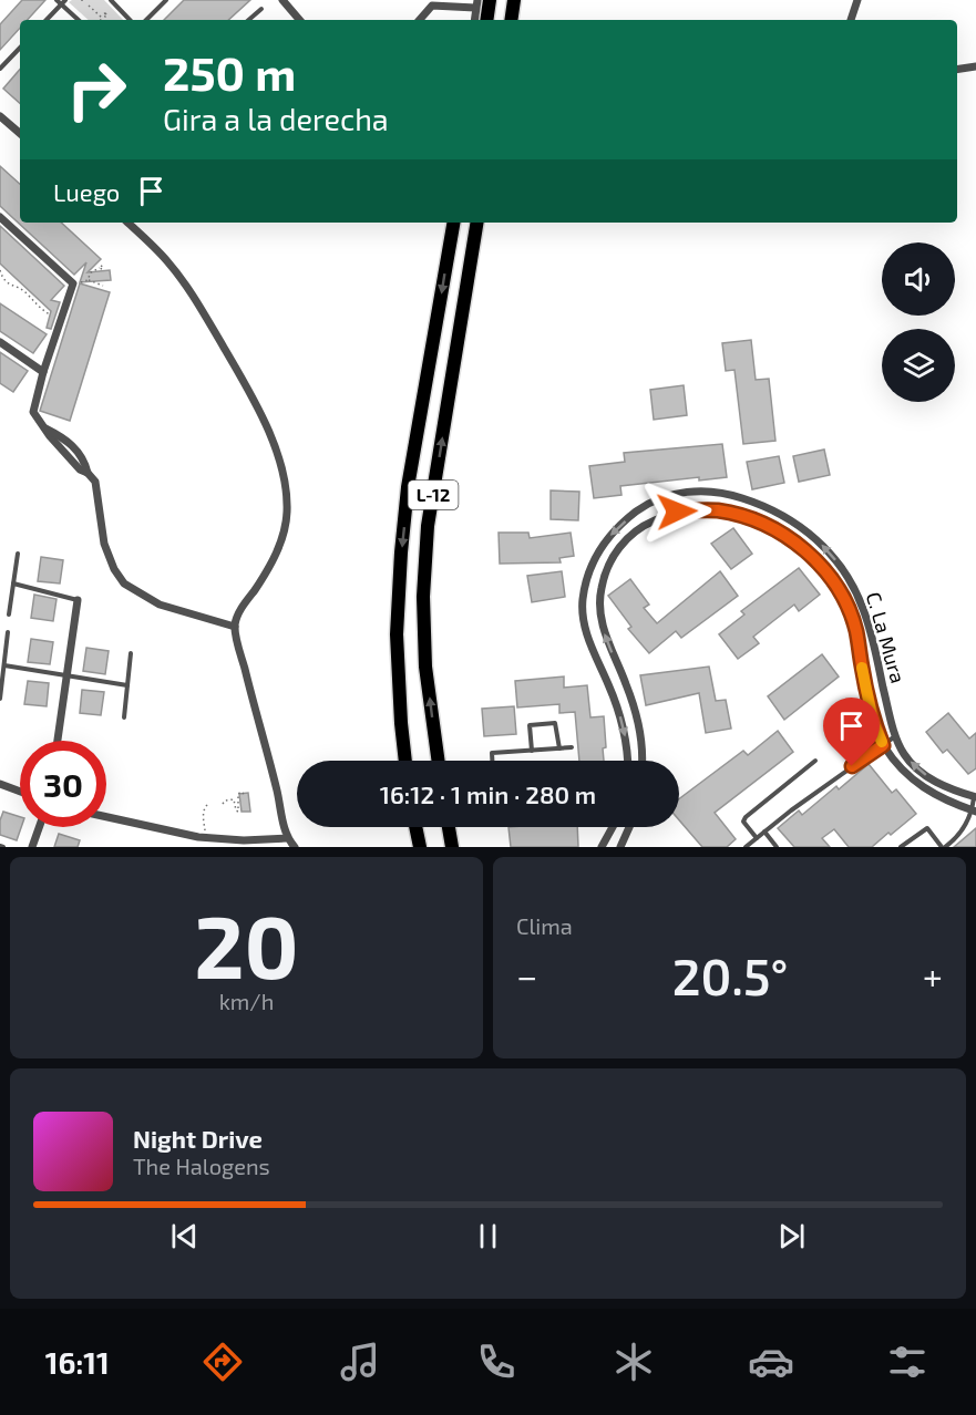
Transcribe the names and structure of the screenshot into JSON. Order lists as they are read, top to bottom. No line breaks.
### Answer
{"streets":{"highway":["L-12"],"street":["C. La Mura"]},"page":{"turn":["250 m","Gira a la derecha"],"then":"Luego","limit":"30","trip":"16:12 · 1 min · 280 m","tile":[["20","km/h"],"Clima"],"heat":["−","20.5°","+"],"song":["Night Drive","The Halogens"],"tabs":"16:11"}}
